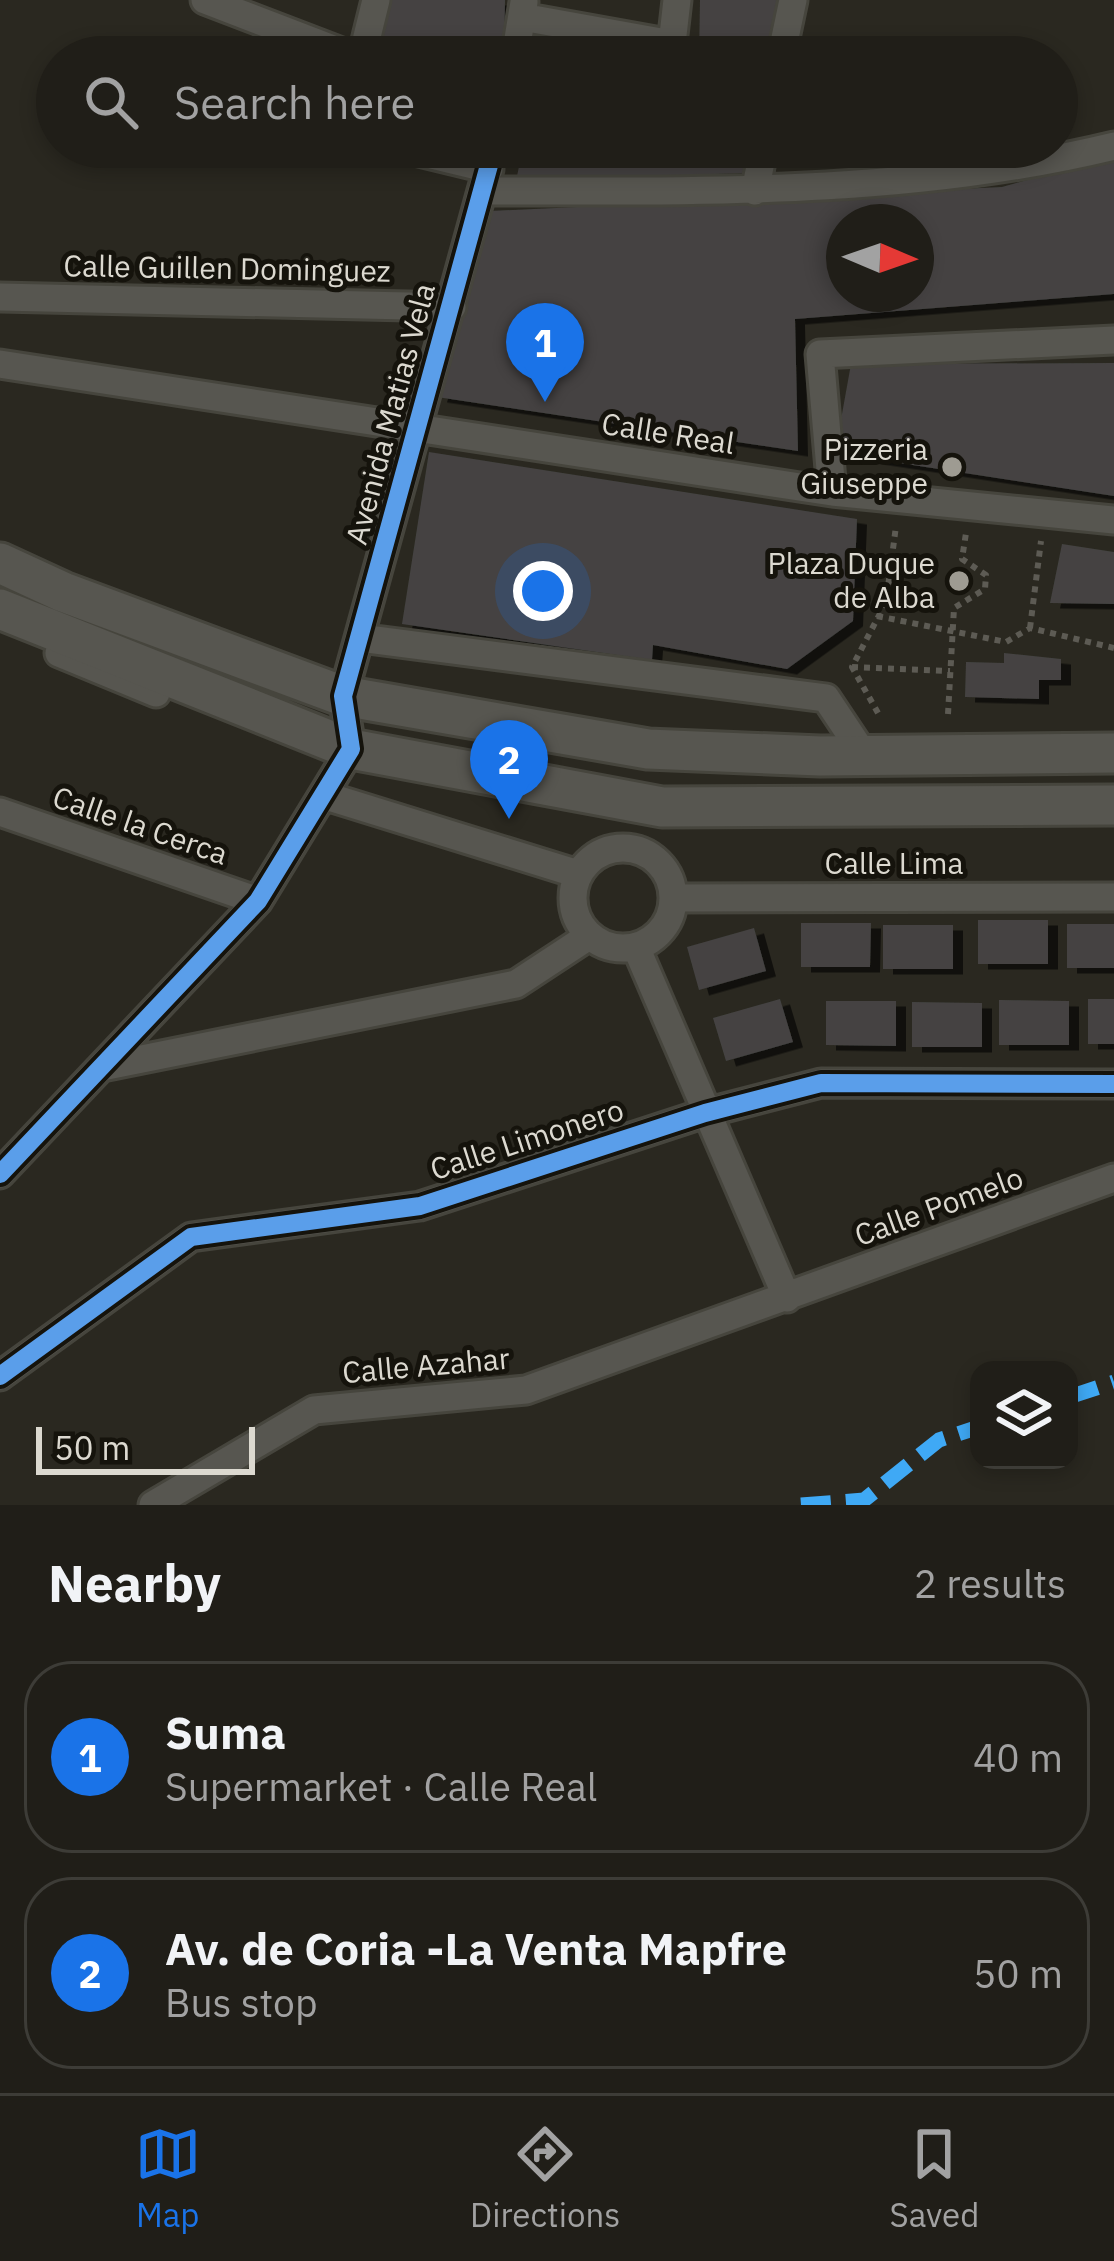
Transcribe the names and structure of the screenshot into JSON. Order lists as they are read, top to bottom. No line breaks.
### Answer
{"streets":{"street":["Calle Guillen Dominguez","Avenida Matias Vela","Calle Real","Calle la Cerca","Calle Lima","Calle Limonero","Calle Pomelo","Calle Azahar"]},"crossings":[["Calle Guillen Dominguez","Avenida Matias Vela"],["Avenida Matias Vela","Calle Real"],["Calle Pomelo","Calle Azahar"]],"places":["Pizzeria Giuseppe","Plaza Duque de Alba"],"scale_bar":"50 m","north":"right","page":{"search":"Search here","pins":["1","2"],"scale":"50 m","heading":["Nearby","2 results"],"list":[{"mark":"1","name":"Suma","note":"Supermarket · Calle Real","value":"40 m"},{"mark":"2","name":"Av. de Coria -La Venta Mapfre","note":"Bus stop","value":"50 m"}],"nav":["Map","Directions","Saved"]}}
